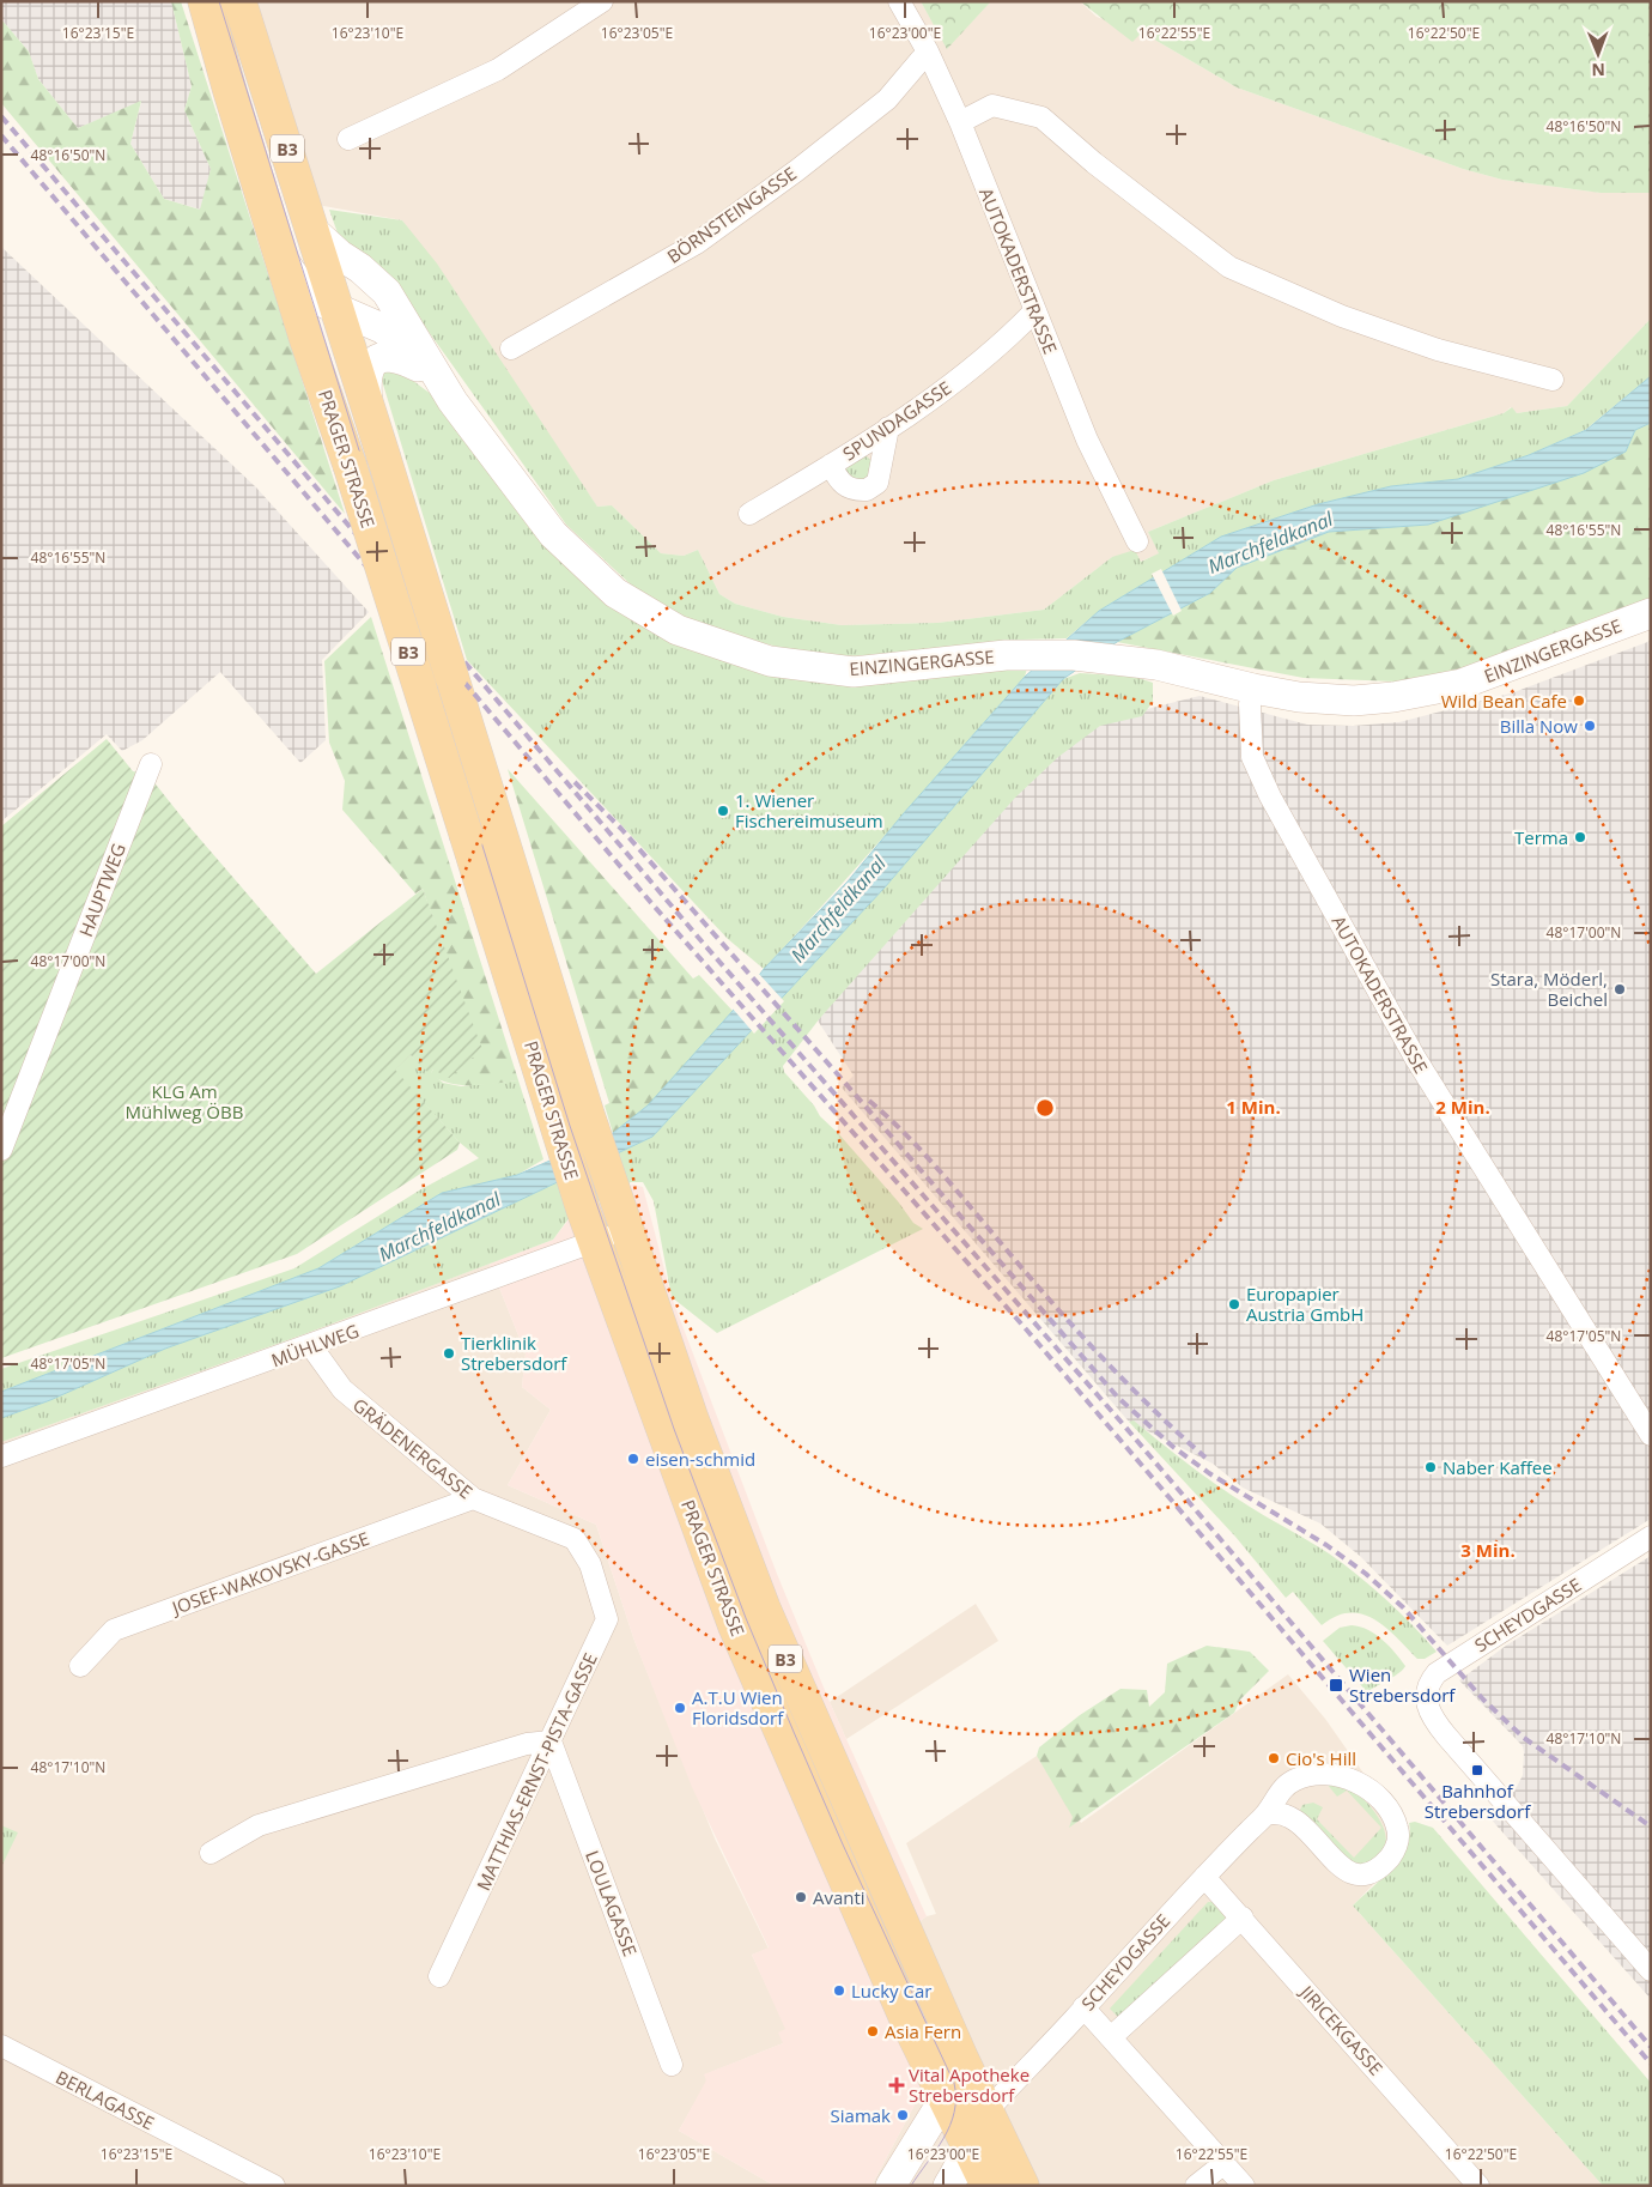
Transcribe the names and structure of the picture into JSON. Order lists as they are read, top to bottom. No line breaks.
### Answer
{"streets":{"main road":["B3","PRAGER STRASSE","EINZINGERGASSE"],"street":["BÖRNSTEINGASSE","AUTOKADERSTRASSE","SPUNDAGASSE","HAUPTWEG","MÜHLWEG","GRÄDENERGASSE","JOSEF-WAKOVSKY-GASSE","SCHEYDGASSE","MATTHIAS-ERNST-PISTA-GASSE","LOULAGASSE","JIRICEKGASSE","BERLAGASSE"]},"crossings":[["BÖRNSTEINGASSE","AUTOKADERSTRASSE"],["AUTOKADERSTRASSE","SPUNDAGASSE"],["AUTOKADERSTRASSE","EINZINGERGASSE"],["PRAGER STRASSE","EINZINGERGASSE"],["PRAGER STRASSE","MÜHLWEG"],["PRAGER STRASSE","SCHEYDGASSE"],["MÜHLWEG","GRÄDENERGASSE"],["GRÄDENERGASSE","JOSEF-WAKOVSKY-GASSE"],["GRÄDENERGASSE","MATTHIAS-ERNST-PISTA-GASSE"],["SCHEYDGASSE","JIRICEKGASSE"],["MATTHIAS-ERNST-PISTA-GASSE","LOULAGASSE"]],"water":["Marchfeldkanal"],"parks":["KLG Am Mühlweg ÖBB"],"places":{"other":["Wild Bean Cafe","Billa Now","1. Wiener Fischereimuseum","Terma","Stara, Möderl, Beichel","Europapier Austria GmbH","Tierklinik Strebersdorf","eisen-schmid","Naber Kaffee","A.T.U Wien Floridsdorf","Cio's Hill","Avanti","Lucky Car","Asia Fern","Siamak"],"transit":["Wien Strebersdorf","Bahnhof Strebersdorf"],"health":["Vital Apotheke Strebersdorf"]},"north":"bottom","coordinates":["16°23'15\"E","16°23'10\"E","16°23'05\"E","16°23'00\"E","16°22'55\"E","16°22'50\"E","48°16'50\"N","48°16'55\"N","48°17'00\"N","48°17'05\"N","48°17'10\"N"],"rings":["1 Min.","2 Min.","3 Min."]}
